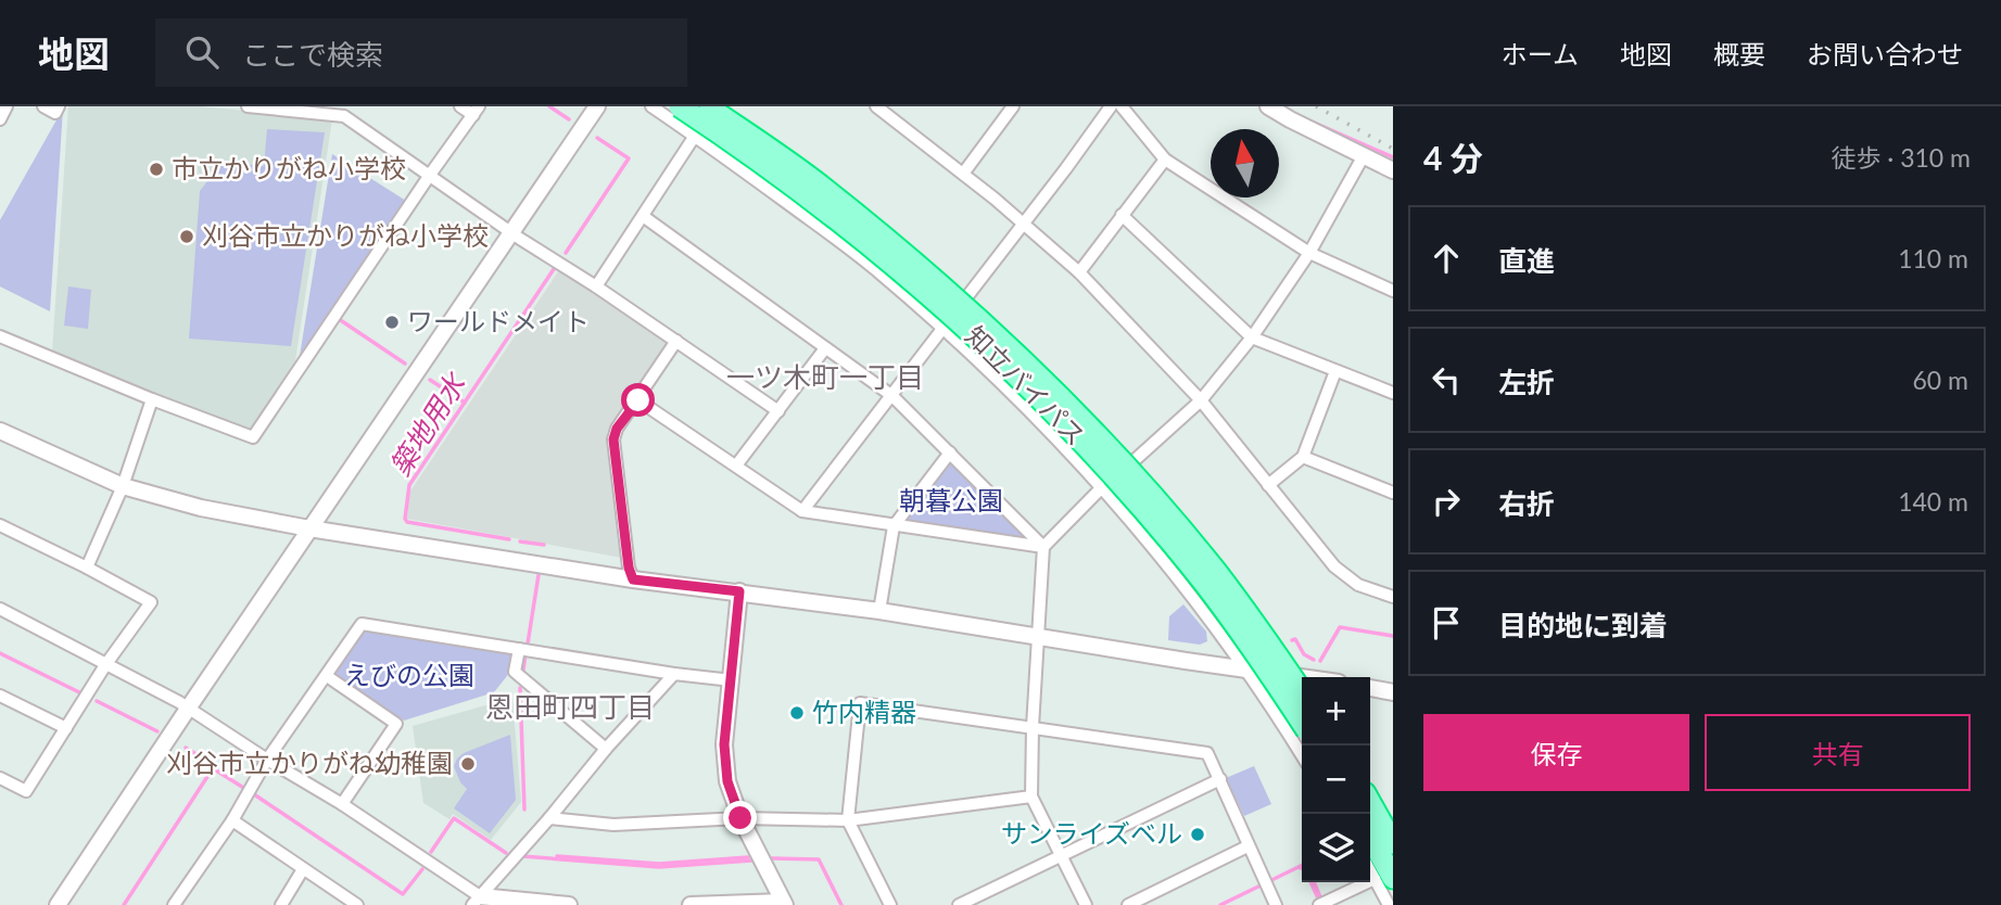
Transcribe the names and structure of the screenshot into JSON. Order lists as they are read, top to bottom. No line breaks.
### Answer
{"streets":{"highway":["知立バイパス"]},"districts":["一ツ木町一丁目","恩田町四丁目"],"water":["築地用水"],"parks":["朝暮公園","えびの公園"],"places":["市立かりがね小学校","刈谷市立かりがね小学校","ワールドメイト","竹内精器","刈谷市立かりがね幼稚園","サンライズベル"],"north":"top","page":{"header":"地図","search":"ここで検索","nav":["ホーム","地図","概要","お問い合わせ"],"heading":["4 分","徒歩 · 310 m"],"list":[["直進","110 m"],["左折","60 m"],["右折","140 m"],"目的地に到着"],"map_buttons":["+","−"],"buttons":["保存","共有"]}}
